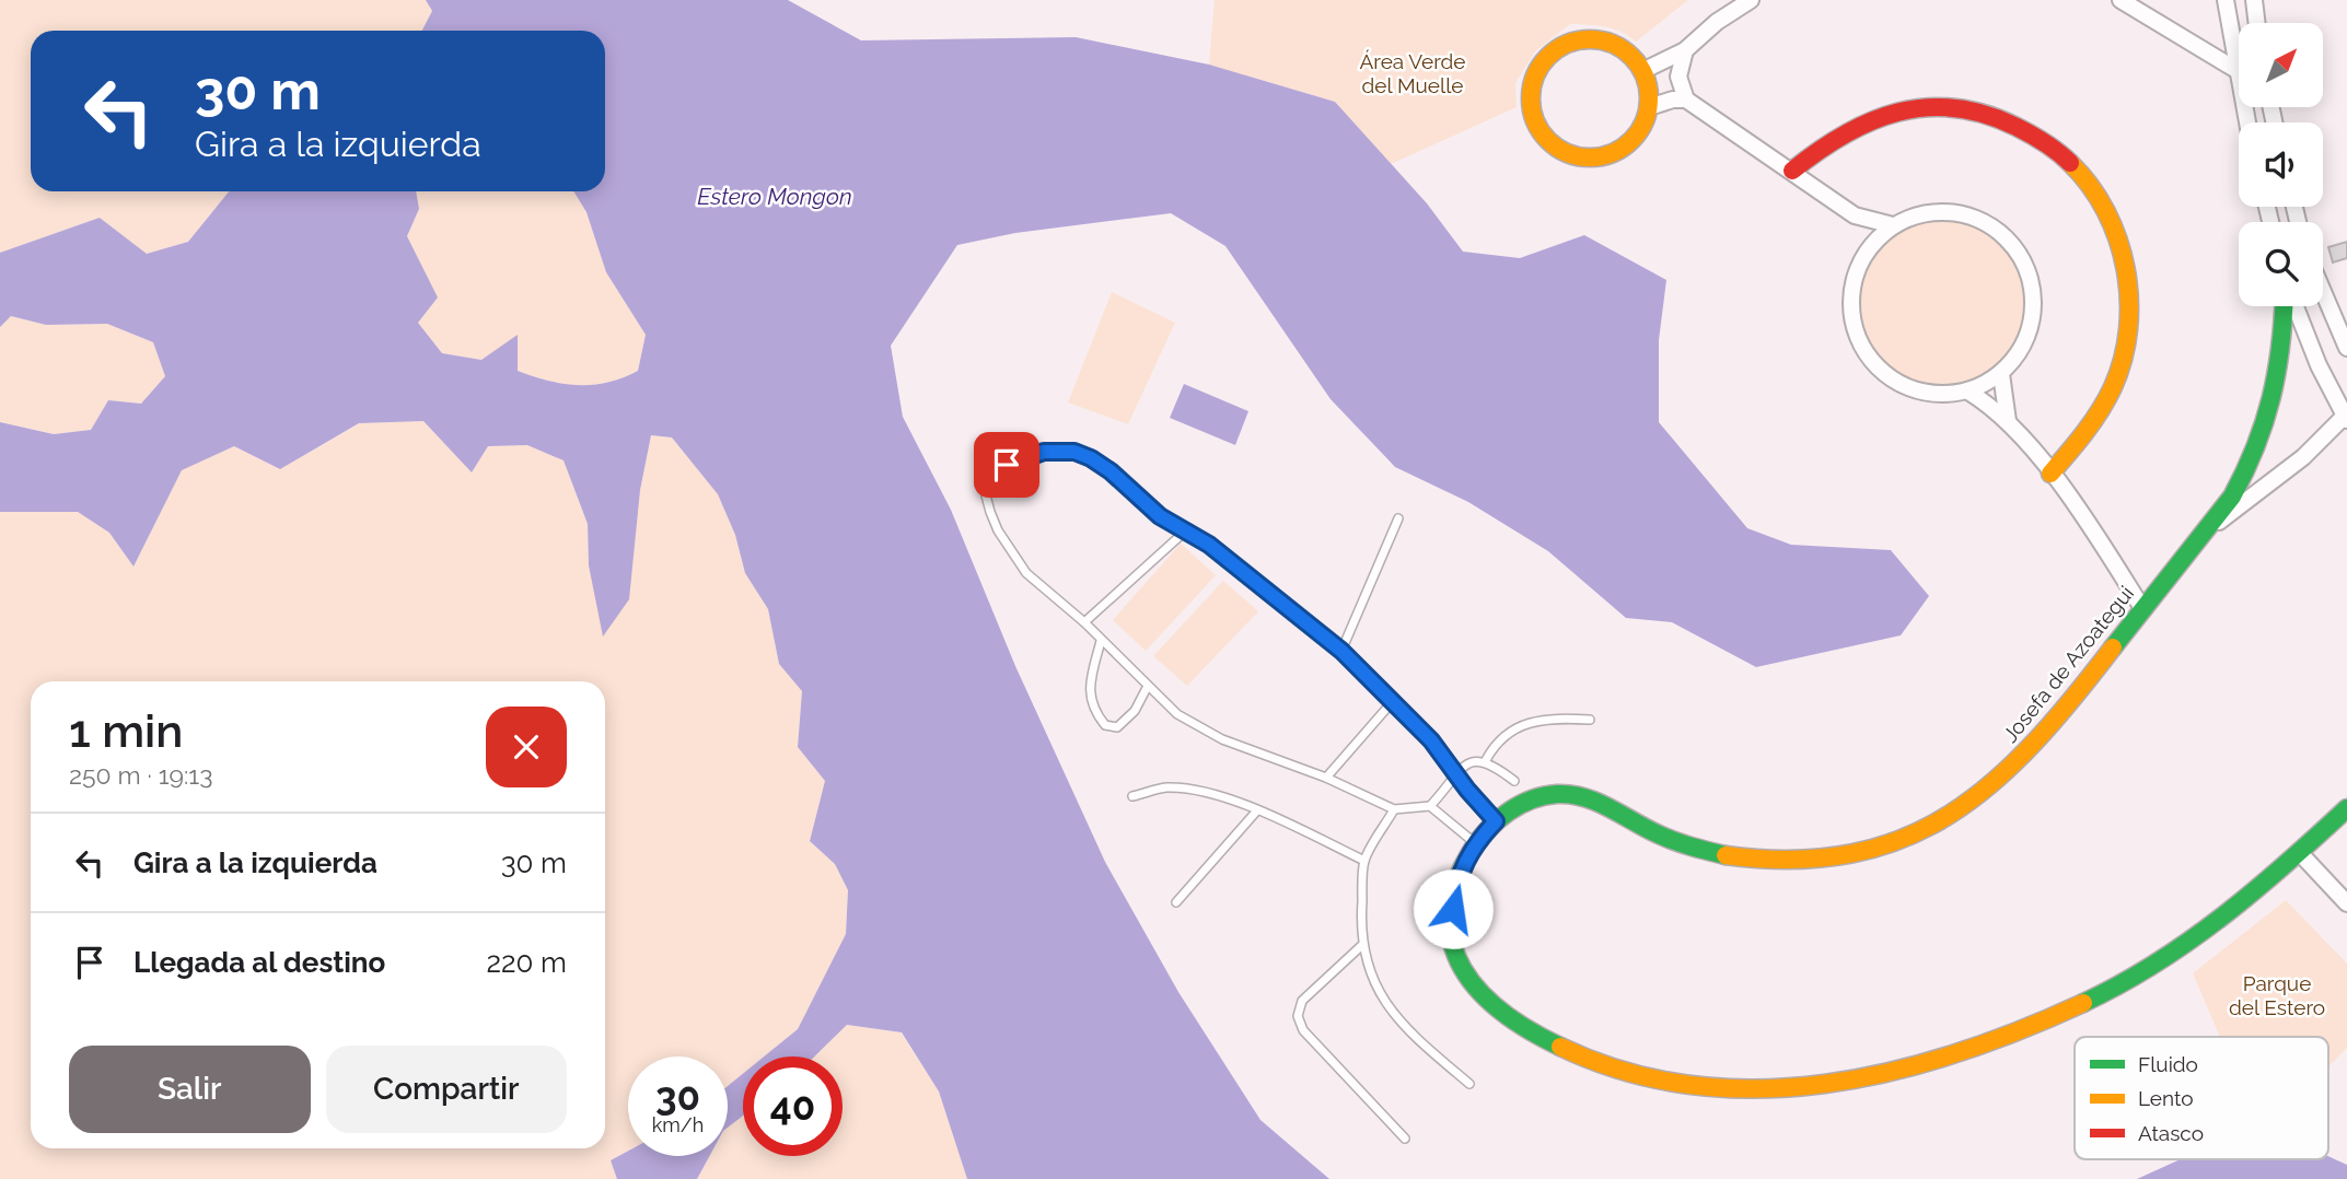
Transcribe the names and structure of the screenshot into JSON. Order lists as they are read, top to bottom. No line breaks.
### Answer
{"streets":{"street":["Josefa de Azoategui"]},"water":["Estero Mongon"],"parks":["Área Verde del Muelle","Parque del Estero"],"legend":["Fluido","Lento","Atasco"],"north":"top right","page":{"turn":["30 m","Gira a la izquierda"],"heading":["1 min","250 m · 19:13"],"list":[{"name":"Gira a la izquierda","value":"30 m"},{"name":"Llegada al destino","value":"220 m"}],"buttons":["Salir","Compartir"],"speed":"30 km/h","limit":"40"}}
